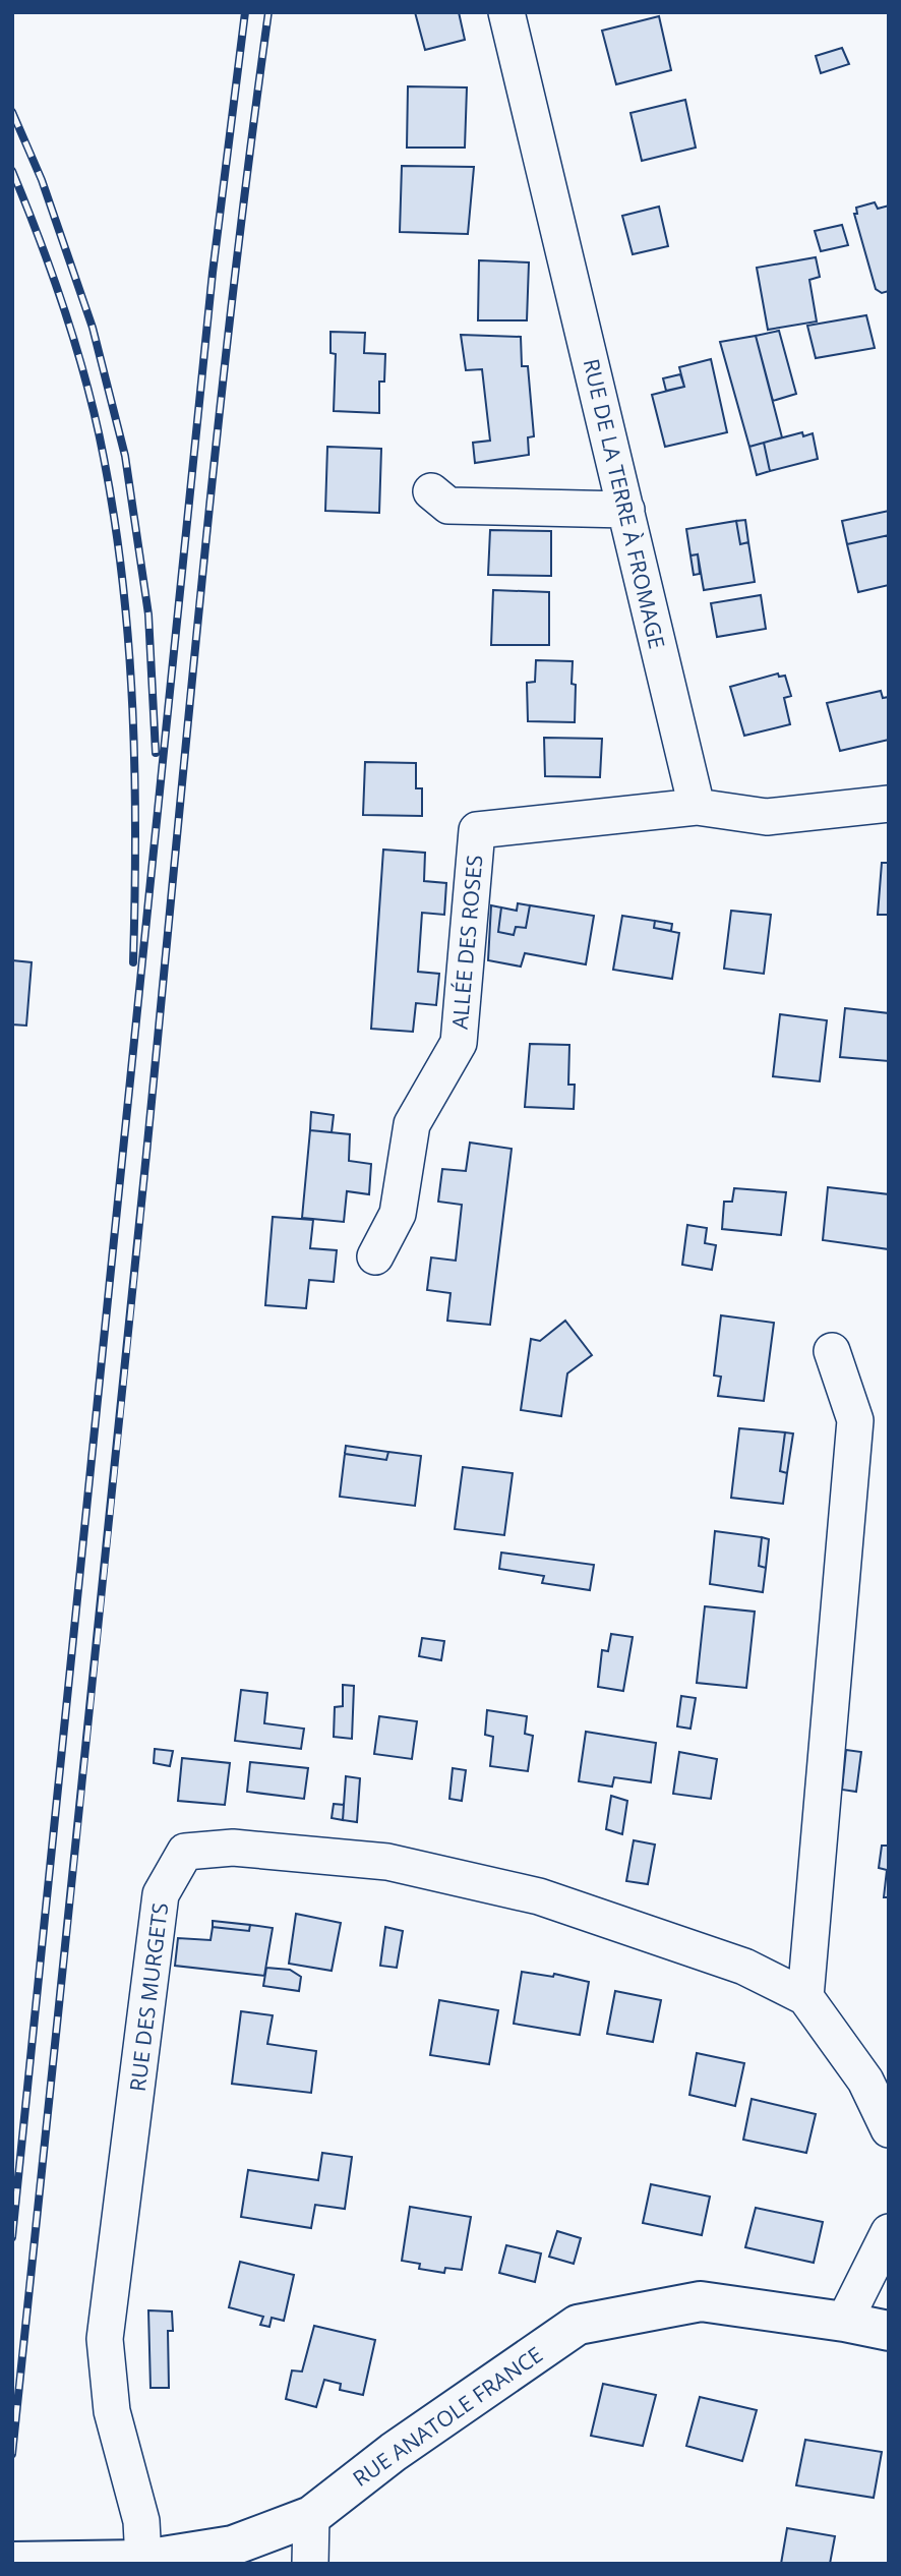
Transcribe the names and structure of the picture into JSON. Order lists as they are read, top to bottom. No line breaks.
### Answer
{"streets":{"street":["RUE DE LA TERRE À FROMAGE","ALLÉE DES ROSES","RUE DES MURGETS","RUE ANATOLE FRANCE"]},"crossings":[["RUE DE LA TERRE À FROMAGE","ALLÉE DES ROSES"],["RUE DES MURGETS","RUE ANATOLE FRANCE"]]}
